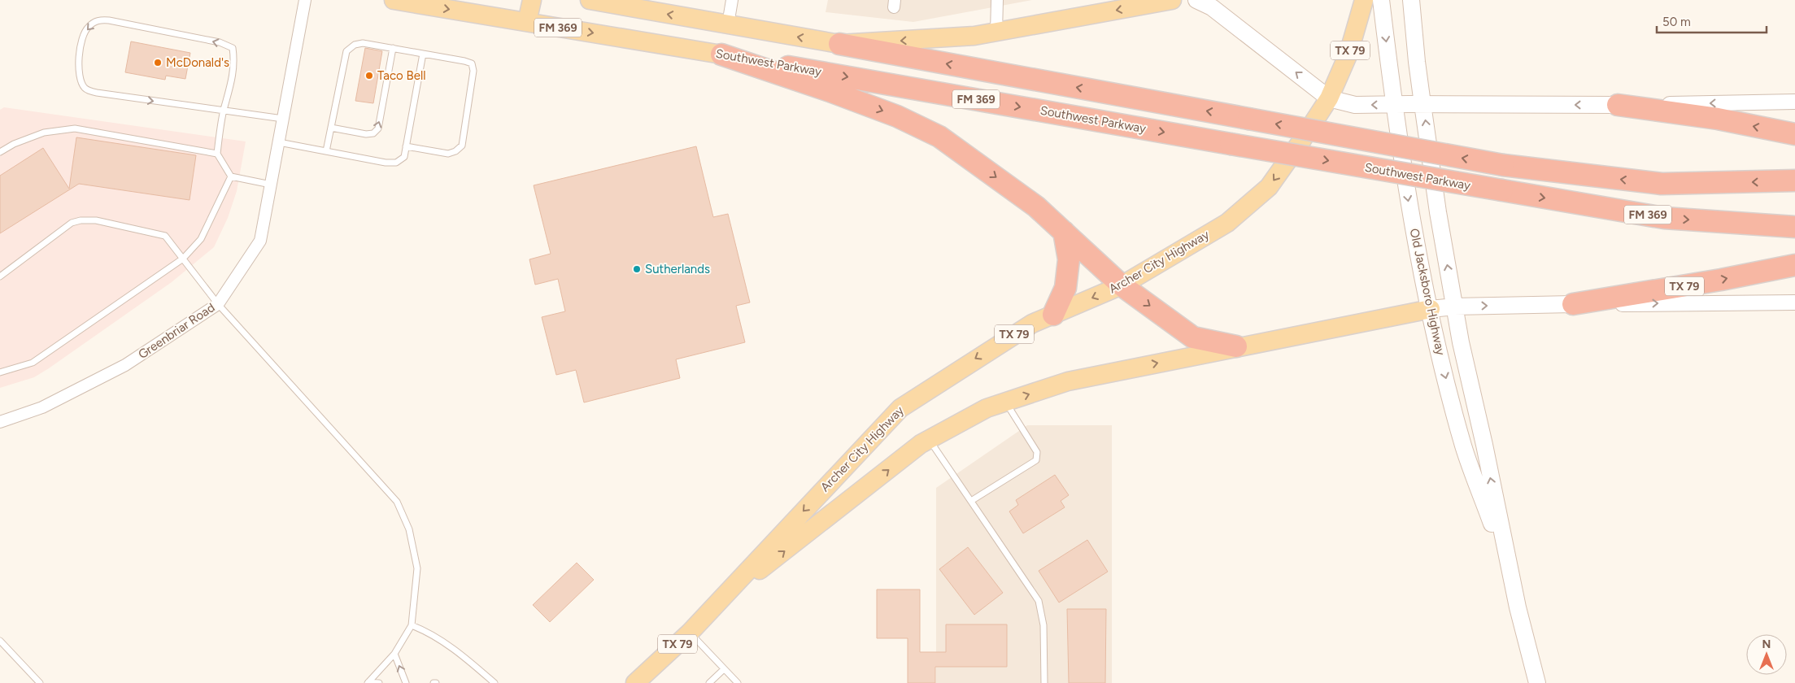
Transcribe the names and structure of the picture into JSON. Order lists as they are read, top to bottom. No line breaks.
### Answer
{"streets":{"highway":["FM 369","TX 79","Southwest Parkway"],"main road":["Archer City Highway","Old Jacksboro Highway"],"street":["Greenbriar Road"]},"crossings":[["TX 79","Archer City Highway"],["TX 79","Old Jacksboro Highway"],["Archer City Highway","Old Jacksboro Highway"]],"places":["McDonald's","Taco Bell","Sutherlands"],"scale_bar":"50 m","north":"top"}
